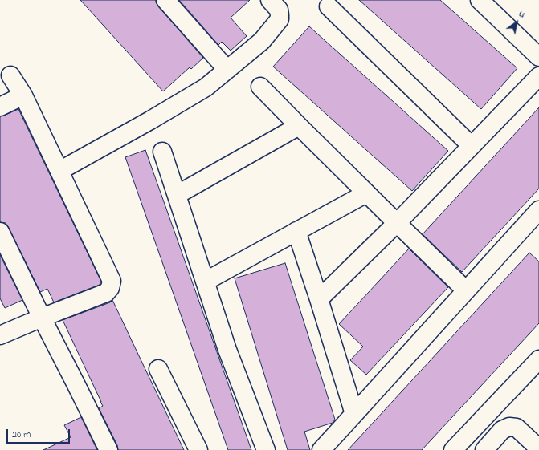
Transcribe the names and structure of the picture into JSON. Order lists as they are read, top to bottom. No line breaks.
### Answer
{"scale_bar":"20 m","north":"top right"}
